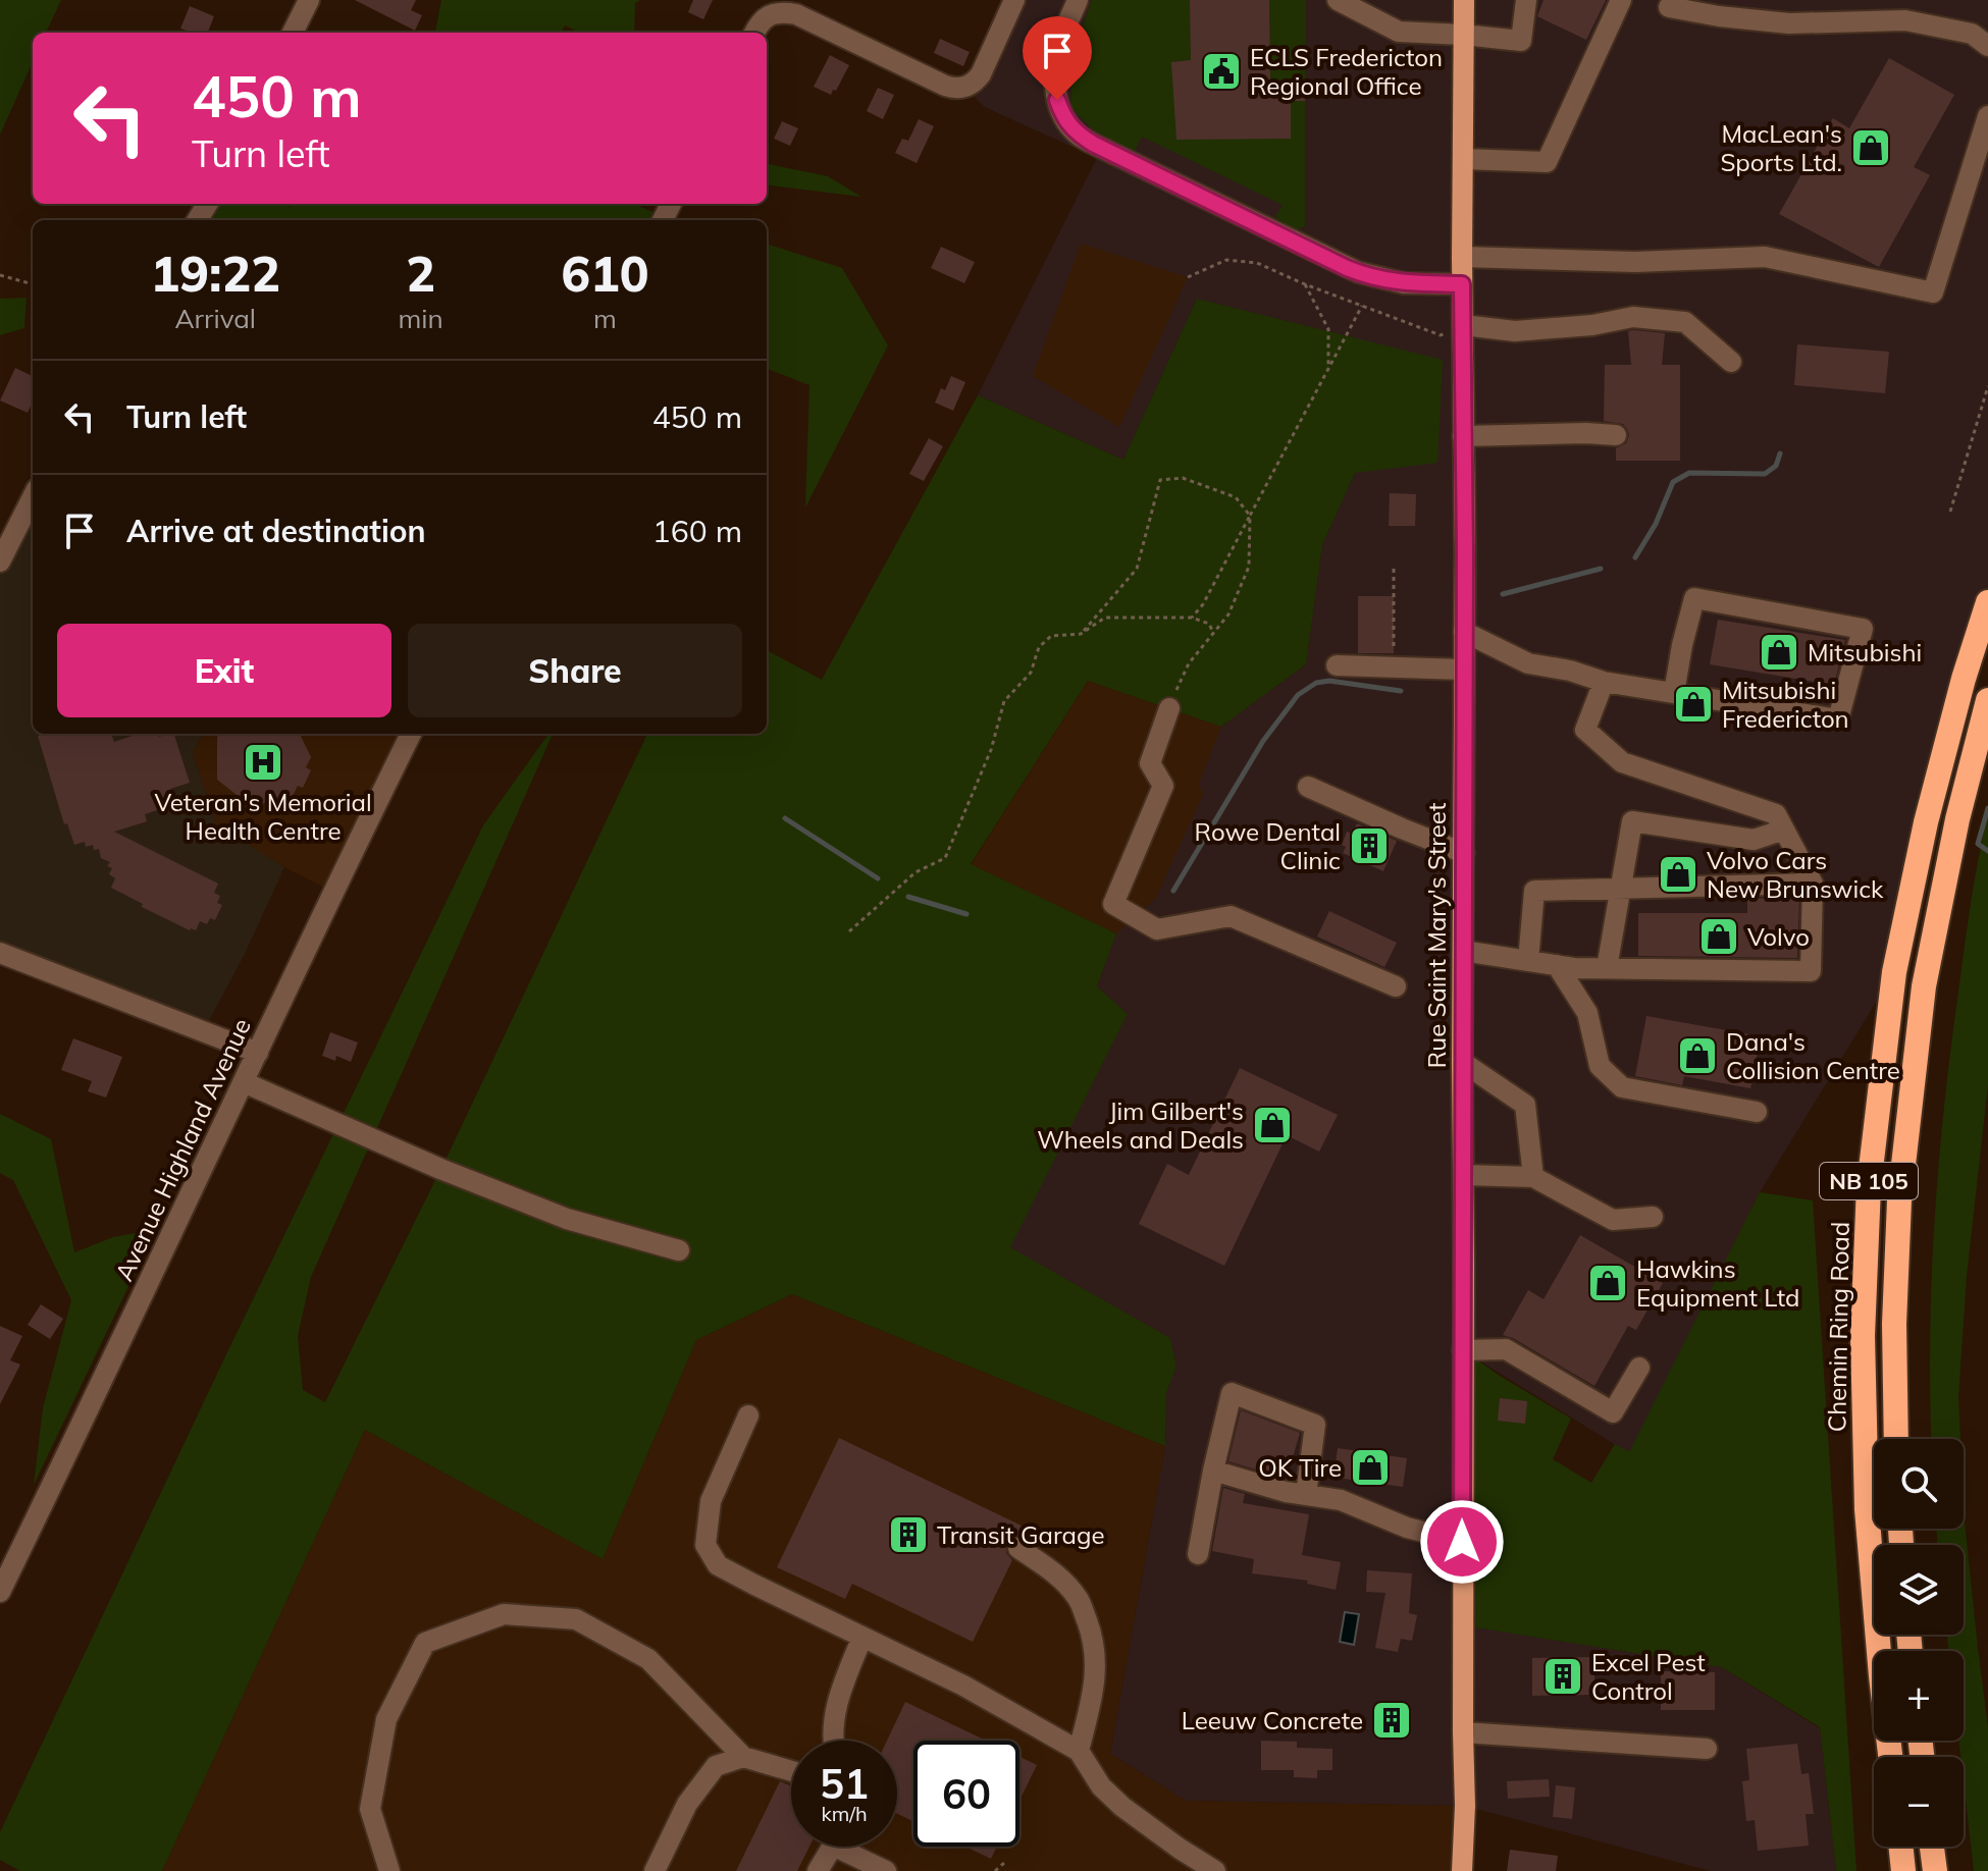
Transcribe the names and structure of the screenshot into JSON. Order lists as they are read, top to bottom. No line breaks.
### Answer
{"streets":{"highway":["NB 105","Chemin Ring Road"],"main road":["Rue Saint Mary's Street"],"street":["Avenue Highland Avenue"]},"places":{"public building":["ECLS Fredericton Regional Office"],"shop":["MacLean's Sports Ltd.","Mitsubishi","Mitsubishi Fredericton","Volvo Cars New Brunswick","Volvo","Dana's Collision Centre","Jim Gilbert's Wheels and Deals","Hawkins Equipment Ltd","OK Tire"],"hospital":["Veteran's Memorial Health Centre"],"building":["Rowe Dental Clinic","Transit Garage","Excel Pest Control","Leeuw Concrete"]},"page":{"turn":["450 m","Turn left"],"eta":["19:22","Arrival","2","min","610","m"],"list":[{"name":"Turn left","value":"450 m"},{"name":"Arrive at destination","value":"160 m"}],"buttons":["Exit","Share"],"map_buttons":["+","−"],"speed":"51 km/h","limit":"60"}}
